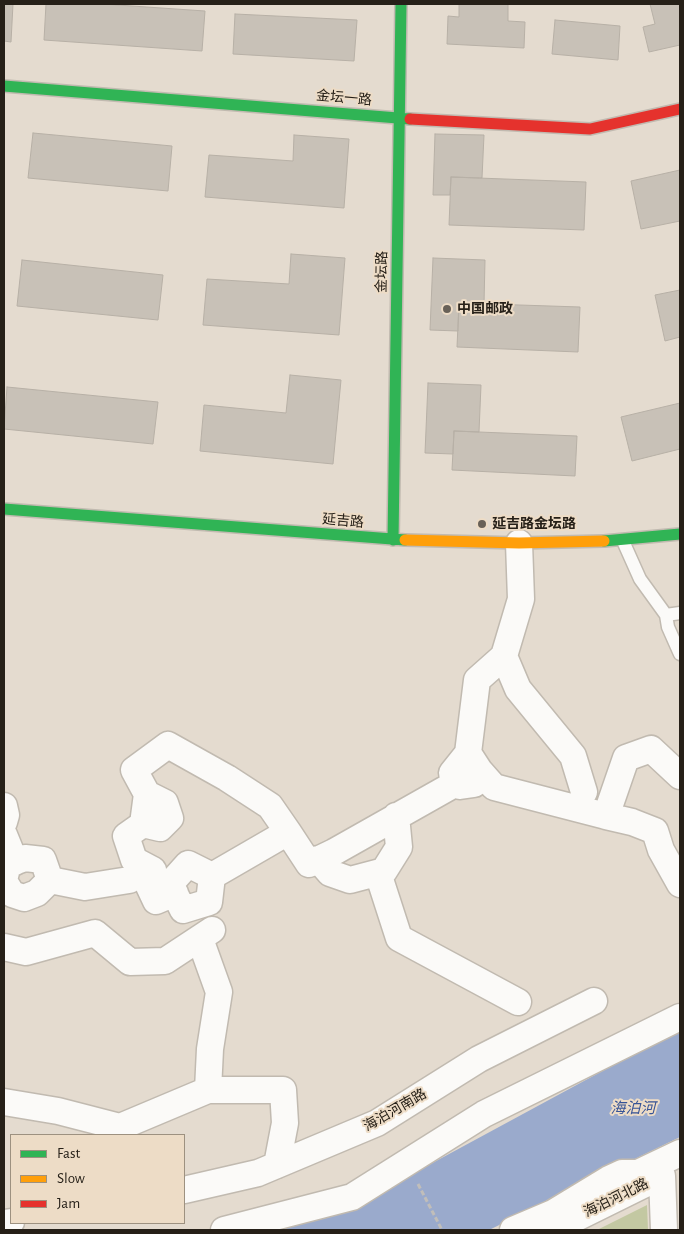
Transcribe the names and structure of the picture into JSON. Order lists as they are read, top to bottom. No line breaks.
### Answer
{"streets":{"street":["金坛一路","金坛路","延吉路","海泊河南路","海泊河北路"]},"crossings":[["金坛一路","金坛路"],["金坛路","延吉路"]],"water":["海泊河"],"places":["中国邮政","延吉路金坛路"],"legend":["Fast","Slow","Jam"]}
